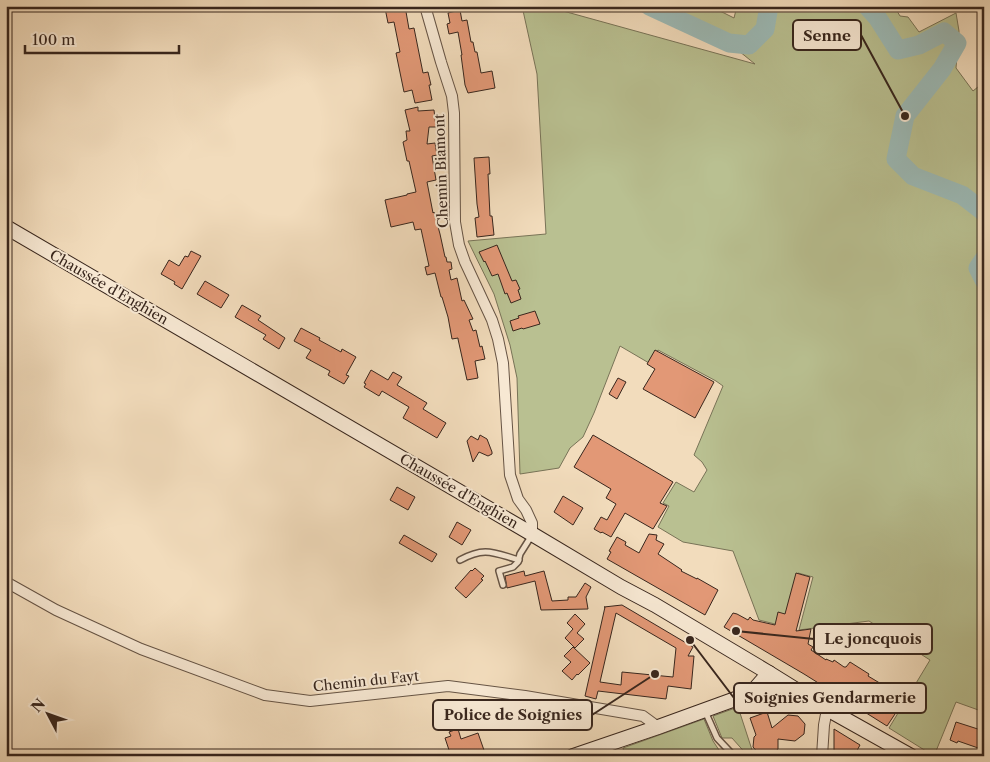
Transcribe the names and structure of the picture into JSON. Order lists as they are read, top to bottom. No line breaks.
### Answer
{"streets":{"main road":["Chaussée d'Enghien"],"street":["Chemin Biamont","Chemin du Fayt"]},"crossings":[["Chemin Biamont","Chaussée d'Enghien"]],"places":["Senne","Le joncquois","Soignies Gendarmerie","Police de Soignies"],"scale_bar":"100 m","north":"top left"}
